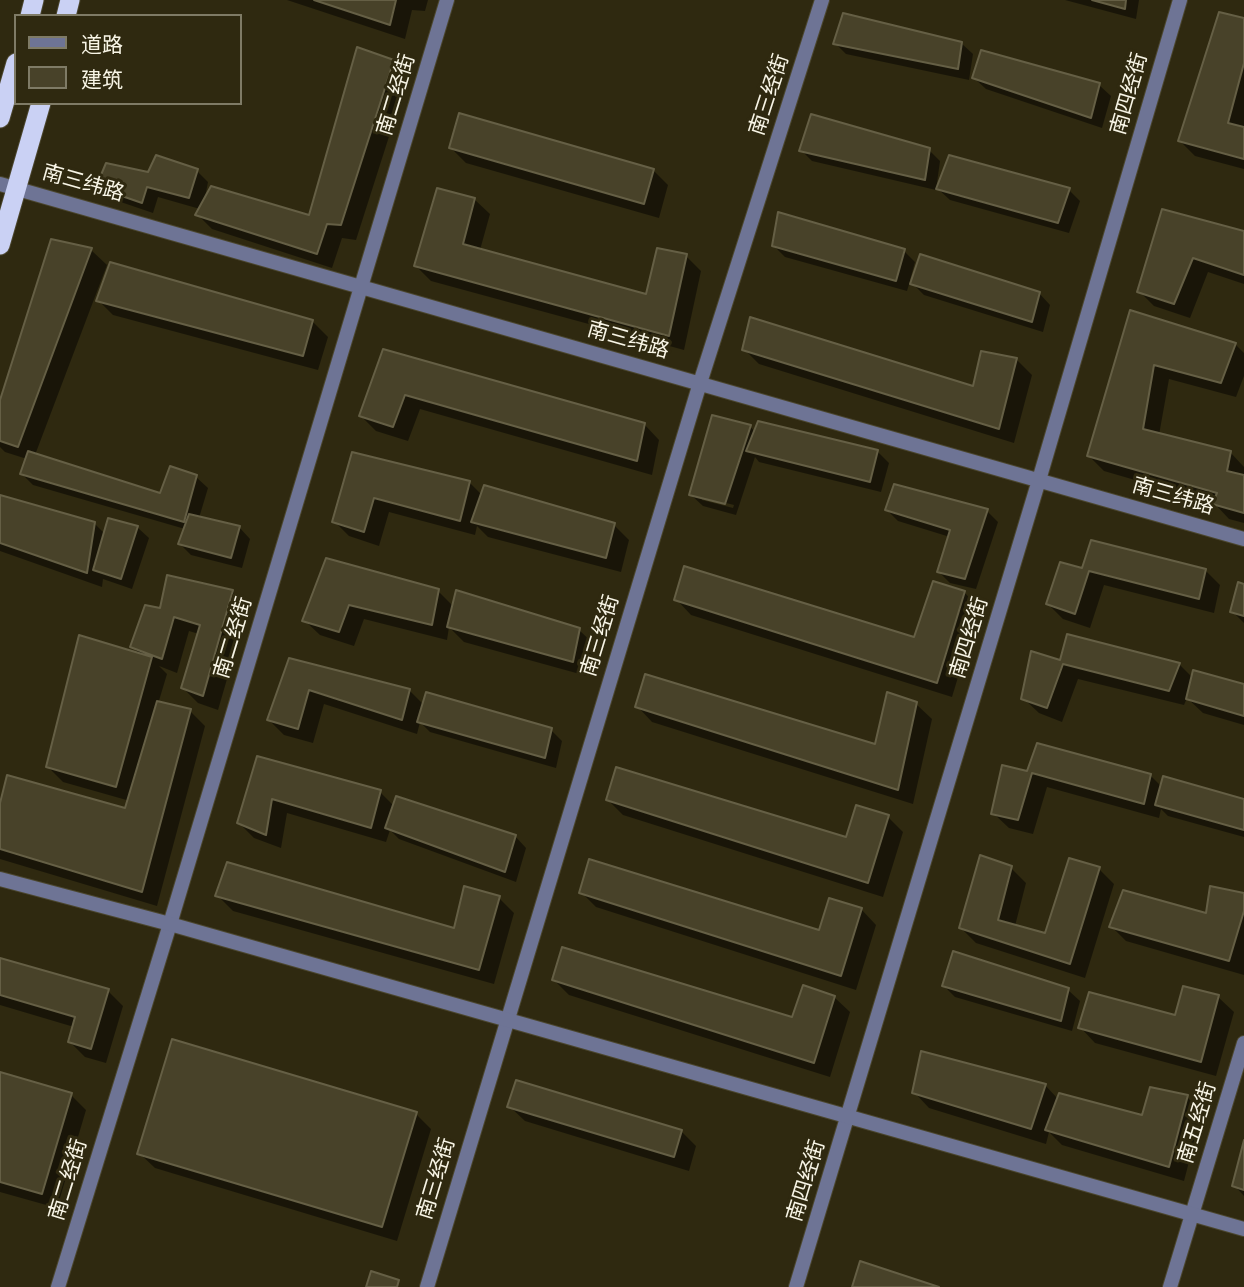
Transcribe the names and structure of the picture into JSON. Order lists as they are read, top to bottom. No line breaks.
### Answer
{"streets":{"street":["南四经街","南二经街","南三经街","南三纬路","南五经街"]},"crossings":[["南四经街","南三纬路"],["南二经街","南三纬路"],["南三经街","南三纬路"]],"legend":["道路","建筑"]}
